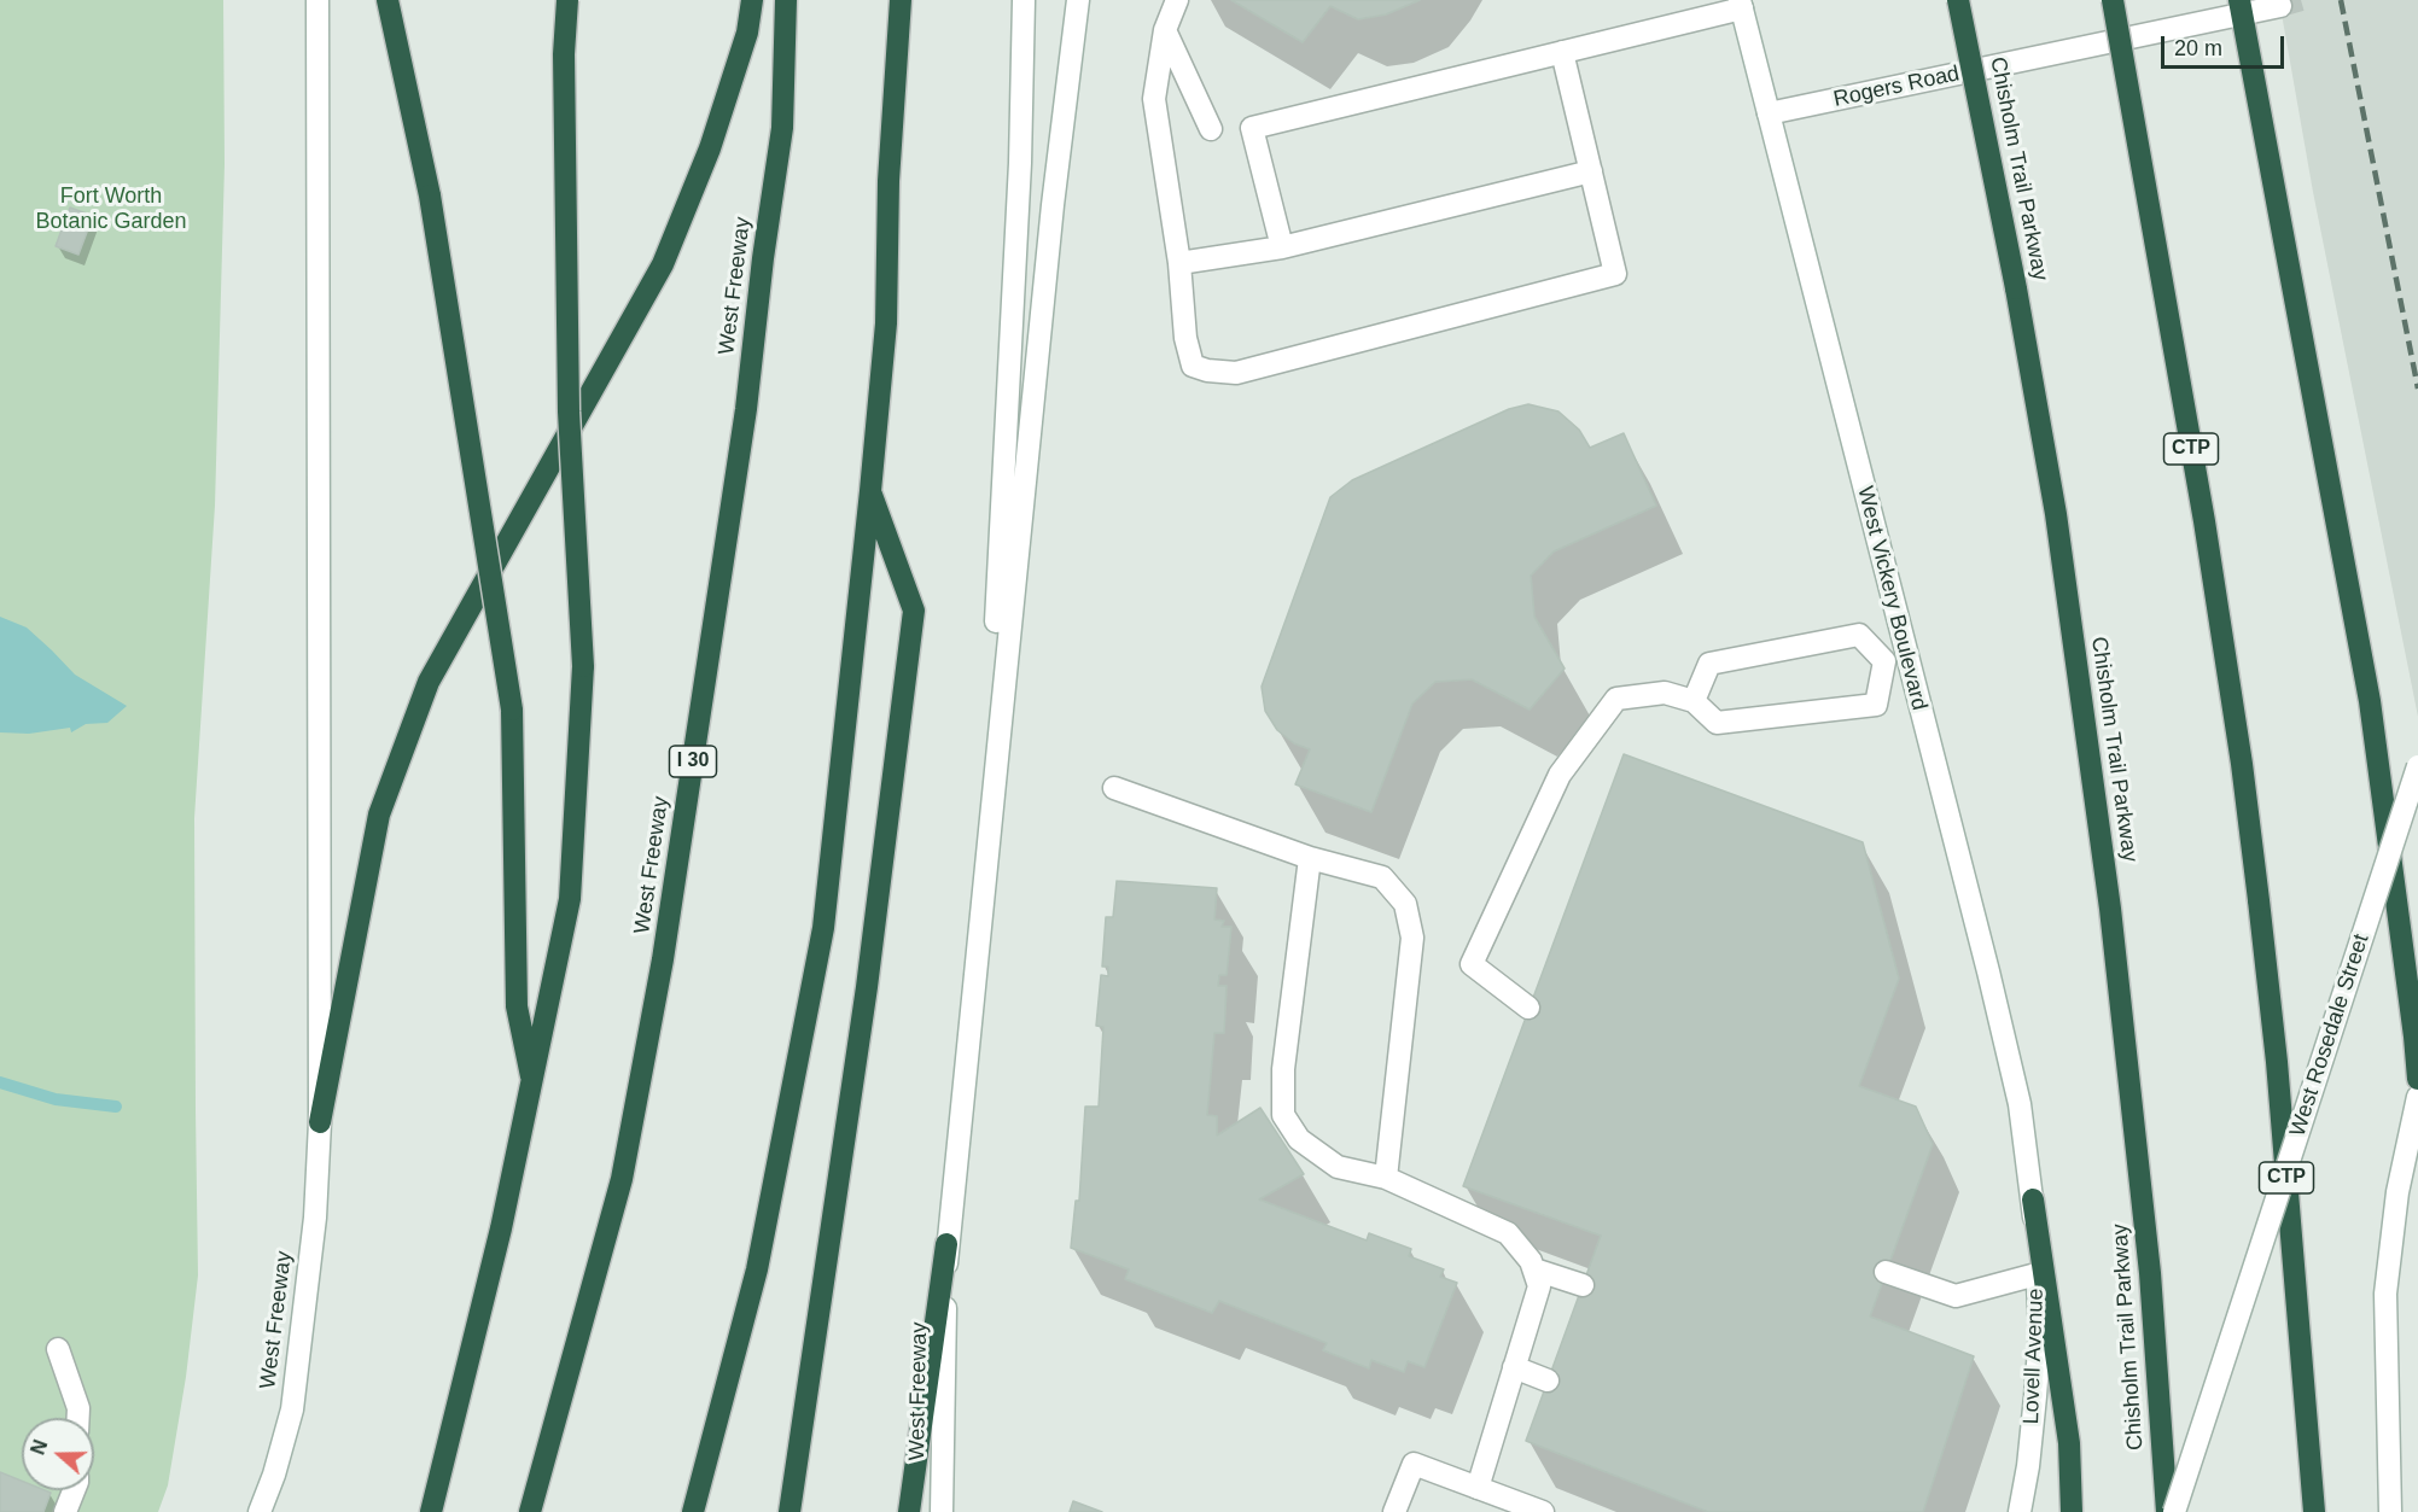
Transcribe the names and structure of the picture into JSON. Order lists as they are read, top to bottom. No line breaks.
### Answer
{"streets":{"highway":["Chisholm Trail Parkway","West Freeway","CTP","I 30"],"main road":["Rogers Road","West Vickery Boulevard","West Rosedale Street","Lovell Avenue"]},"crossings":[["Rogers Road","West Vickery Boulevard"],["West Vickery Boulevard","Lovell Avenue"]],"parks":["Fort Worth Botanic Garden"],"scale_bar":"20 m","north":"left"}
